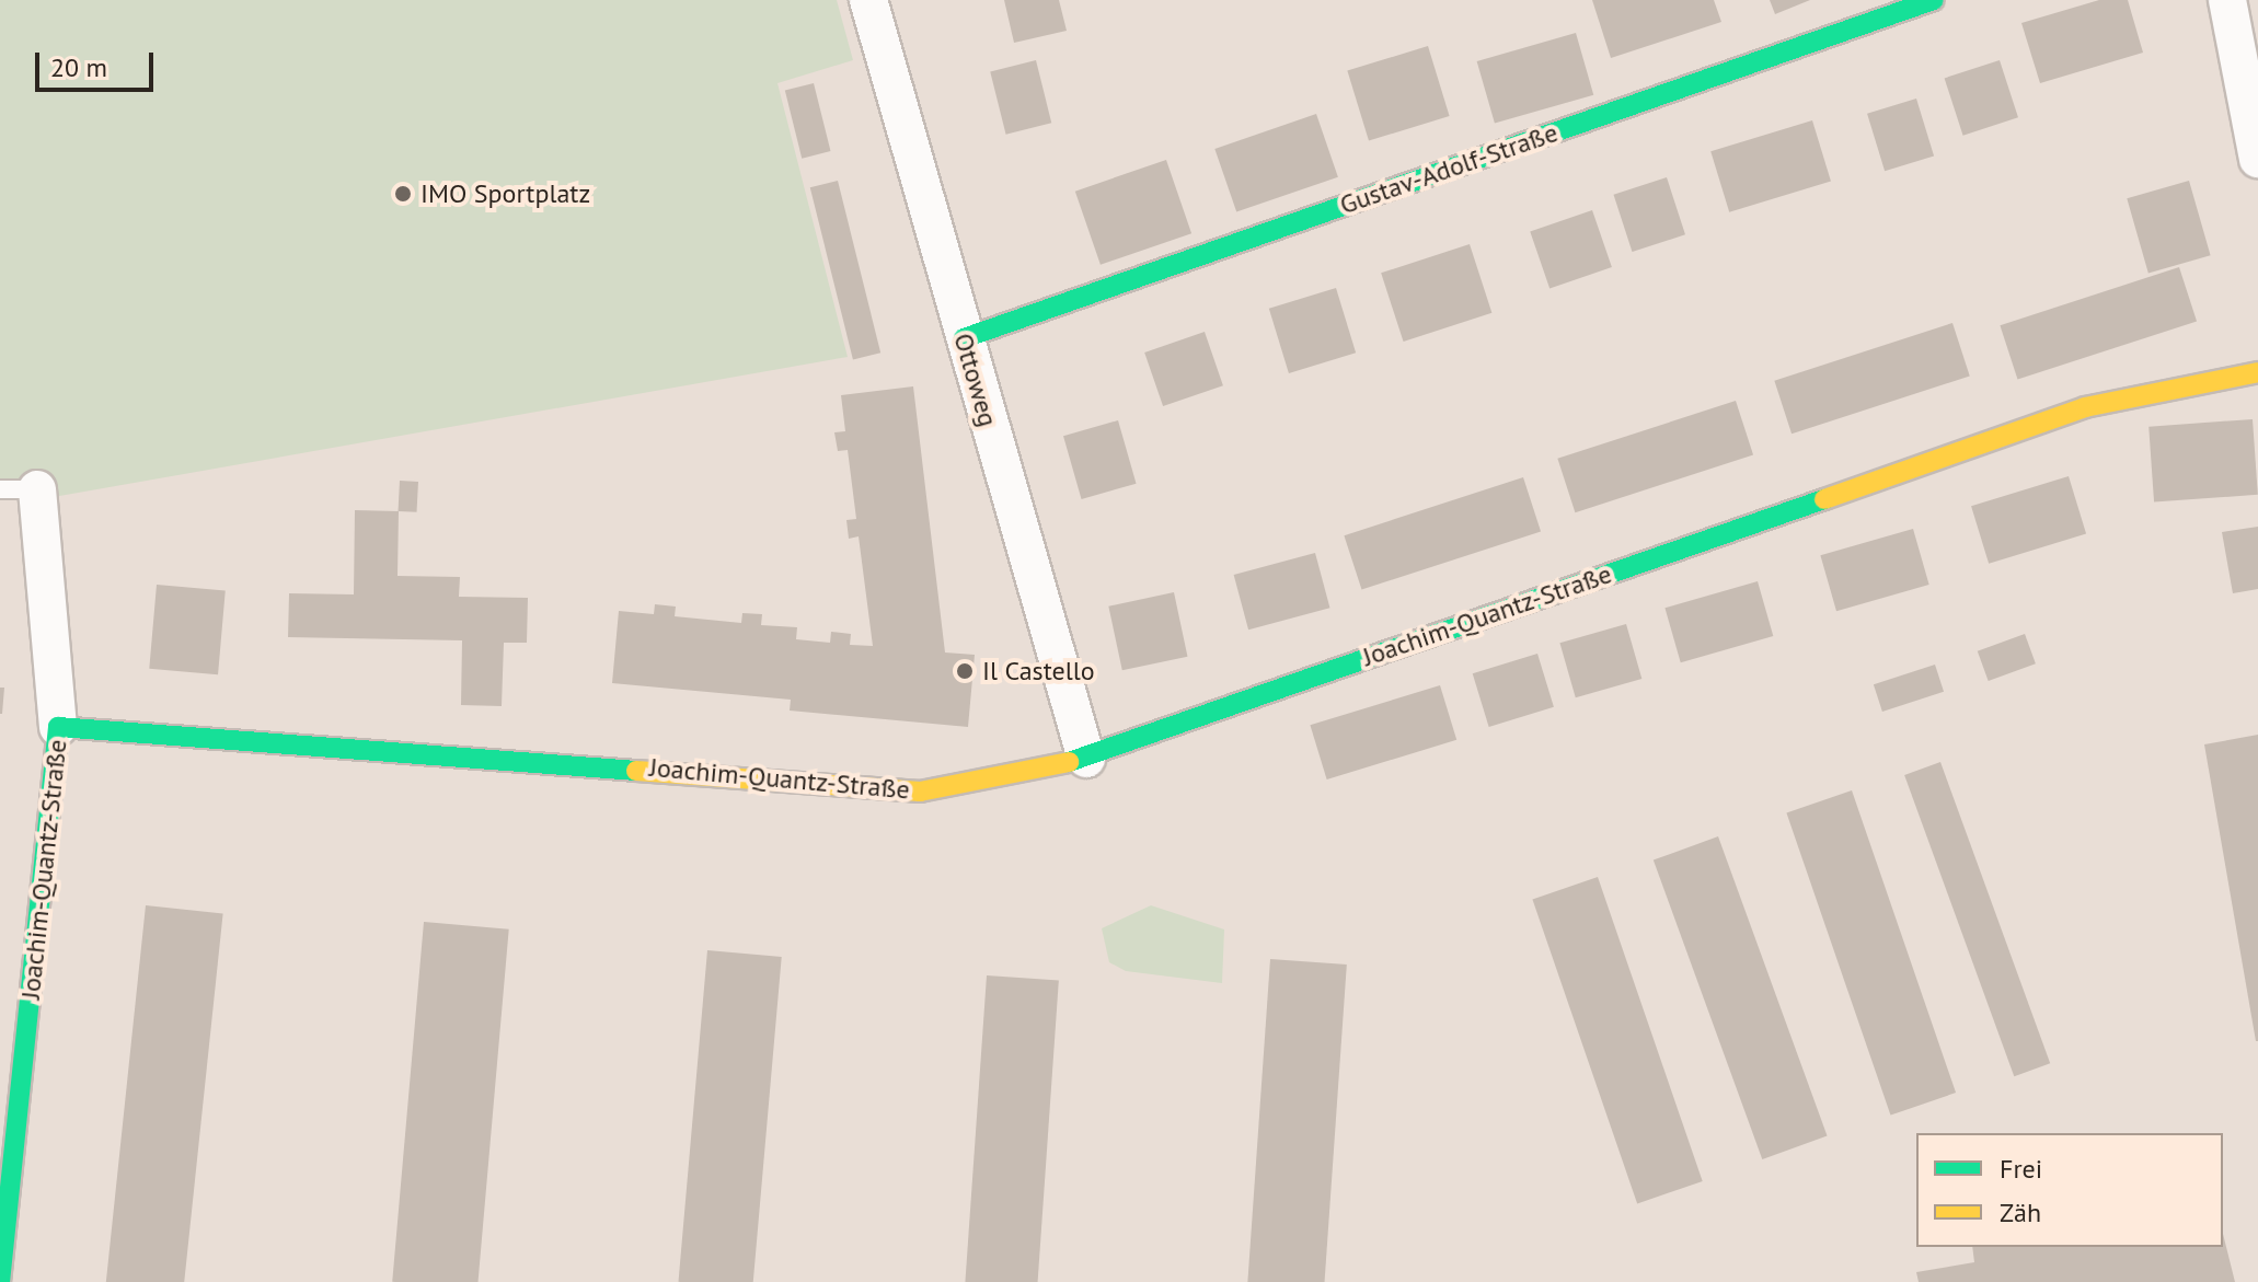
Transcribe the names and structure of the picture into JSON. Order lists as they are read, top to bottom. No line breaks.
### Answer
{"streets":{"street":["Gustav-Adolf-Straße","Ottoweg","Joachim-Quantz-Straße"]},"crossings":[["Gustav-Adolf-Straße","Ottoweg"],["Ottoweg","Joachim-Quantz-Straße"]],"places":["IMO Sportplatz","Il Castello"],"legend":["Frei","Zäh"],"scale_bar":"20 m"}
